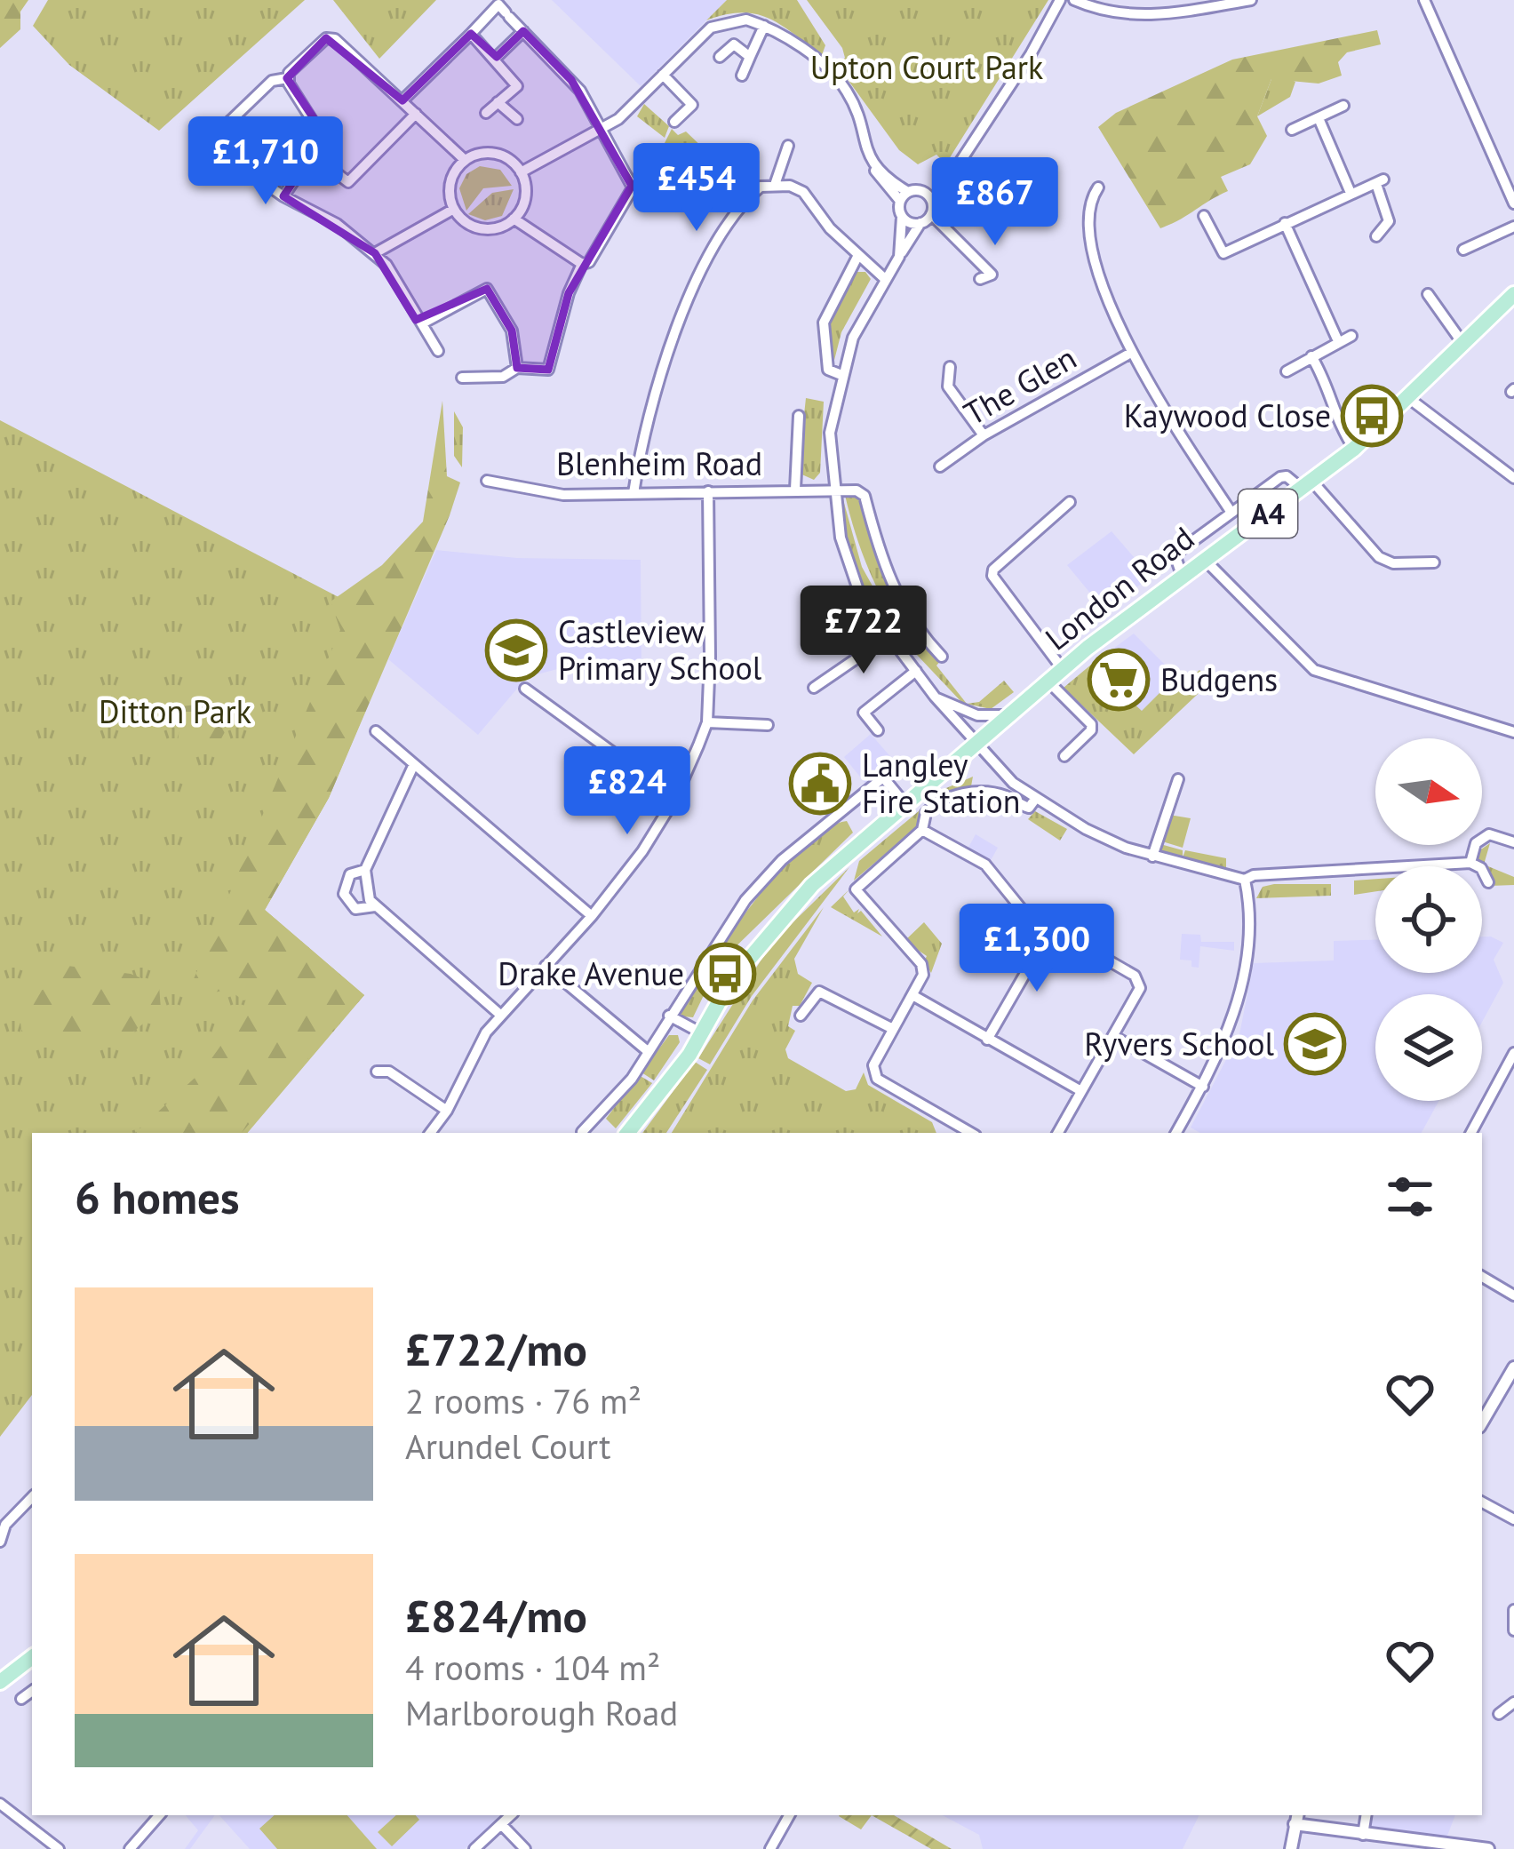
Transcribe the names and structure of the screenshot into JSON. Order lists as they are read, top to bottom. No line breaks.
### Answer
{"streets":{"main road":["A4","London Road"],"street":["The Glen","Blenheim Road"]},"parks":["Upton Court Park","Ditton Park"],"places":{"bus stop":["Kaywood Close","Drake Avenue"],"school or university":["Castleview Primary School","Ryvers School"],"supermarket":["Budgens"],"public building":["Langley Fire Station"]},"north":"right","page":{"price":["£1,710","£454","£867","£722","£824","£1,300"],"heading":"6 homes","list":[{"name":"£722/mo","note":"2 rooms · 76 m² · Arundel Court"},{"name":"£824/mo","note":"4 rooms · 104 m² · Marlborough Road"}]}}
